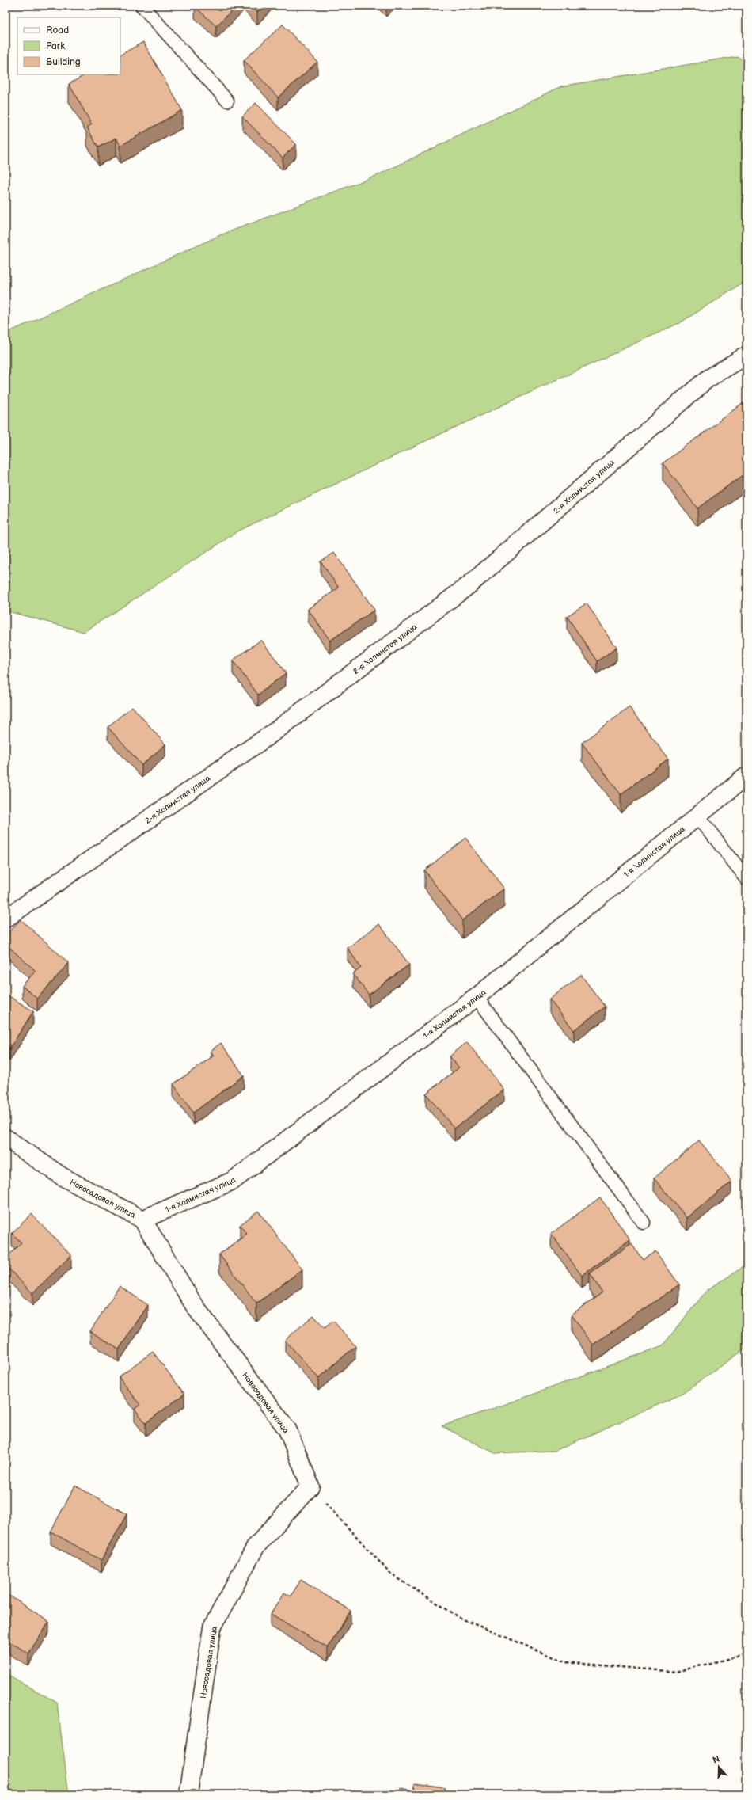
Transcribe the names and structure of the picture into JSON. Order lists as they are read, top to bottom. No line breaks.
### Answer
{"streets":{"street":["2-я Холмистая улица","1-я Холмистая улица","Новосадовая улица"]},"crossings":[["1-я Холмистая улица","Новосадовая улица"]],"legend":["Road","Park","Building"],"north":"top"}
